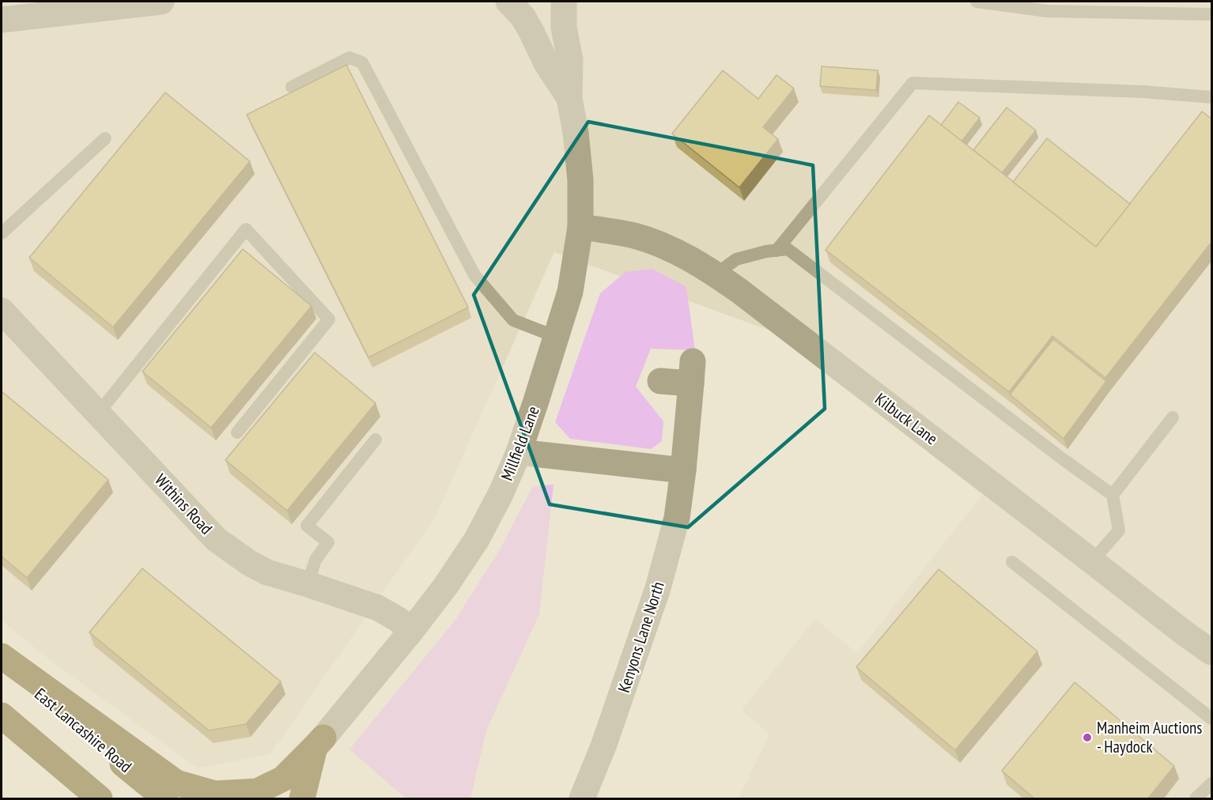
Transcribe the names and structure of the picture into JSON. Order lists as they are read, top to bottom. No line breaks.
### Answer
{"streets":{"highway":["East Lancashire Road"],"street":["Kilbuck Lane","Millfield Lane","Withins Road","Kenyons Lane North"]},"crossings":[["Kilbuck Lane","Millfield Lane"],["Millfield Lane","Withins Road"]],"places":["Manheim Auctions - Haydock"]}
